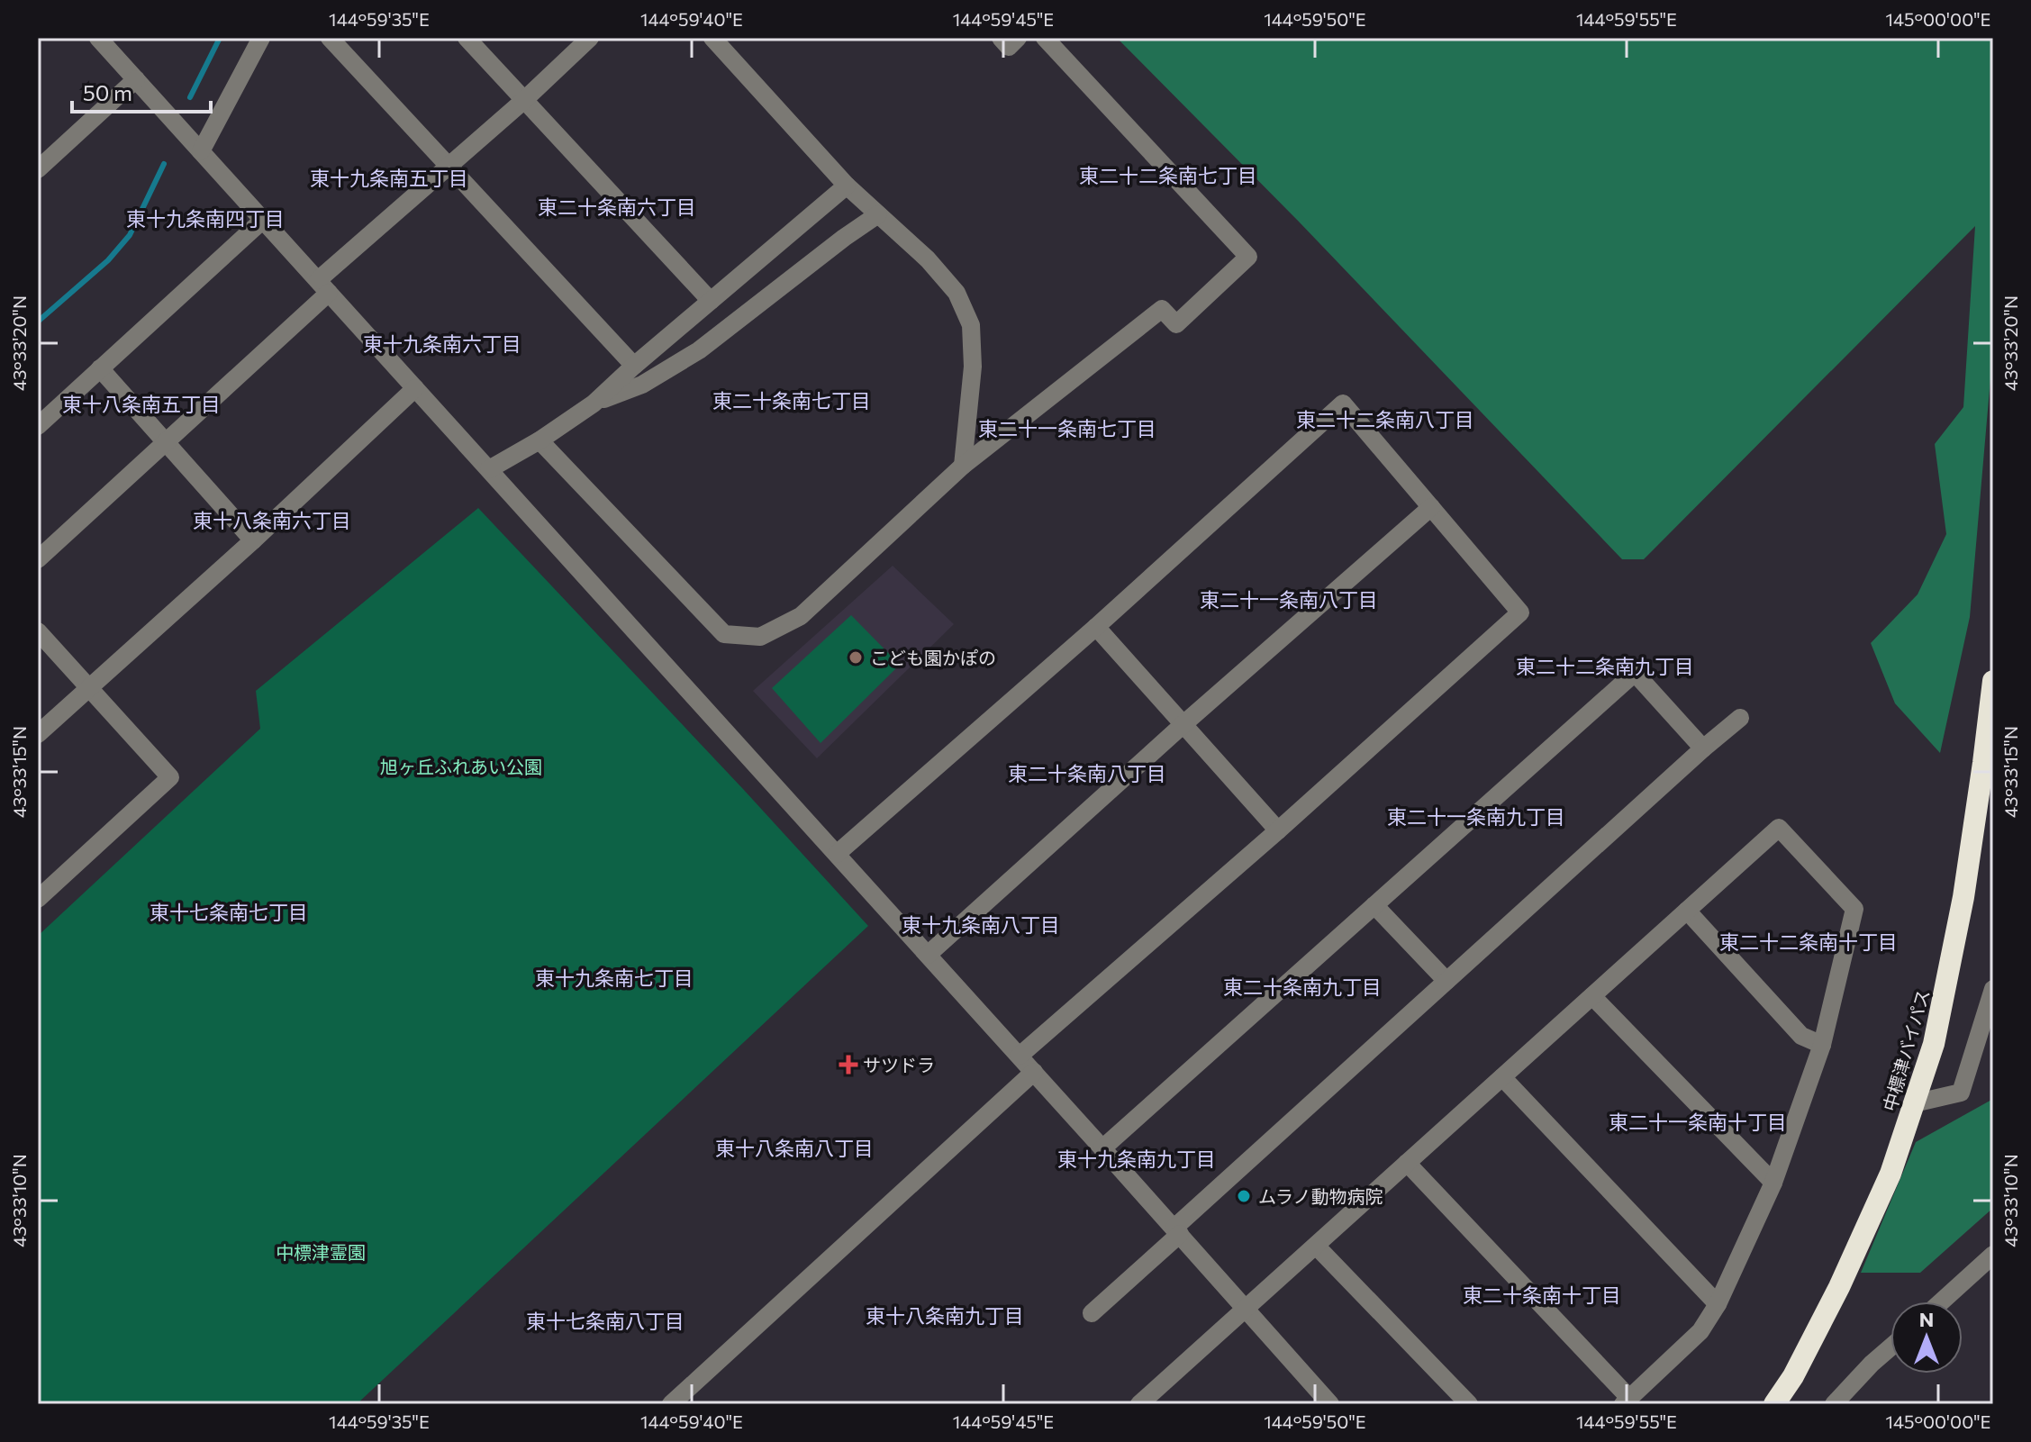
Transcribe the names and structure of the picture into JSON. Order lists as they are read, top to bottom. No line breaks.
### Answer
{"streets":{"highway":["中標津バイパス"]},"districts":["東二十二条南七丁目","東十九条南五丁目","東二十条南六丁目","東十九条南四丁目","東十九条南六丁目","東二十条南七丁目","東十八条南五丁目","東二十二条南八丁目","東二十一条南七丁目","東十八条南六丁目","東二十一条南八丁目","東二十二条南九丁目","東二十条南八丁目","東二十一条南九丁目","東十七条南七丁目","東十九条南八丁目","東二十二条南十丁目","東十九条南七丁目","東二十条南九丁目","東二十一条南十丁目","東十八条南八丁目","東十九条南九丁目","東二十条南十丁目","東十八条南九丁目","東十七条南八丁目"],"parks":["旭ヶ丘ふれあい公園","中標津霊園"],"places":{"other":["こども園かぽの","ムラノ動物病院"],"health":["サツドラ"]},"scale_bar":"50 m","north":"top","coordinates":["144°59'35\"E","144°59'40\"E","144°59'45\"E","144°59'50\"E","144°59'55\"E","145°00'00\"E","43°33'20\"N","43°33'15\"N","43°33'10\"N"]}
